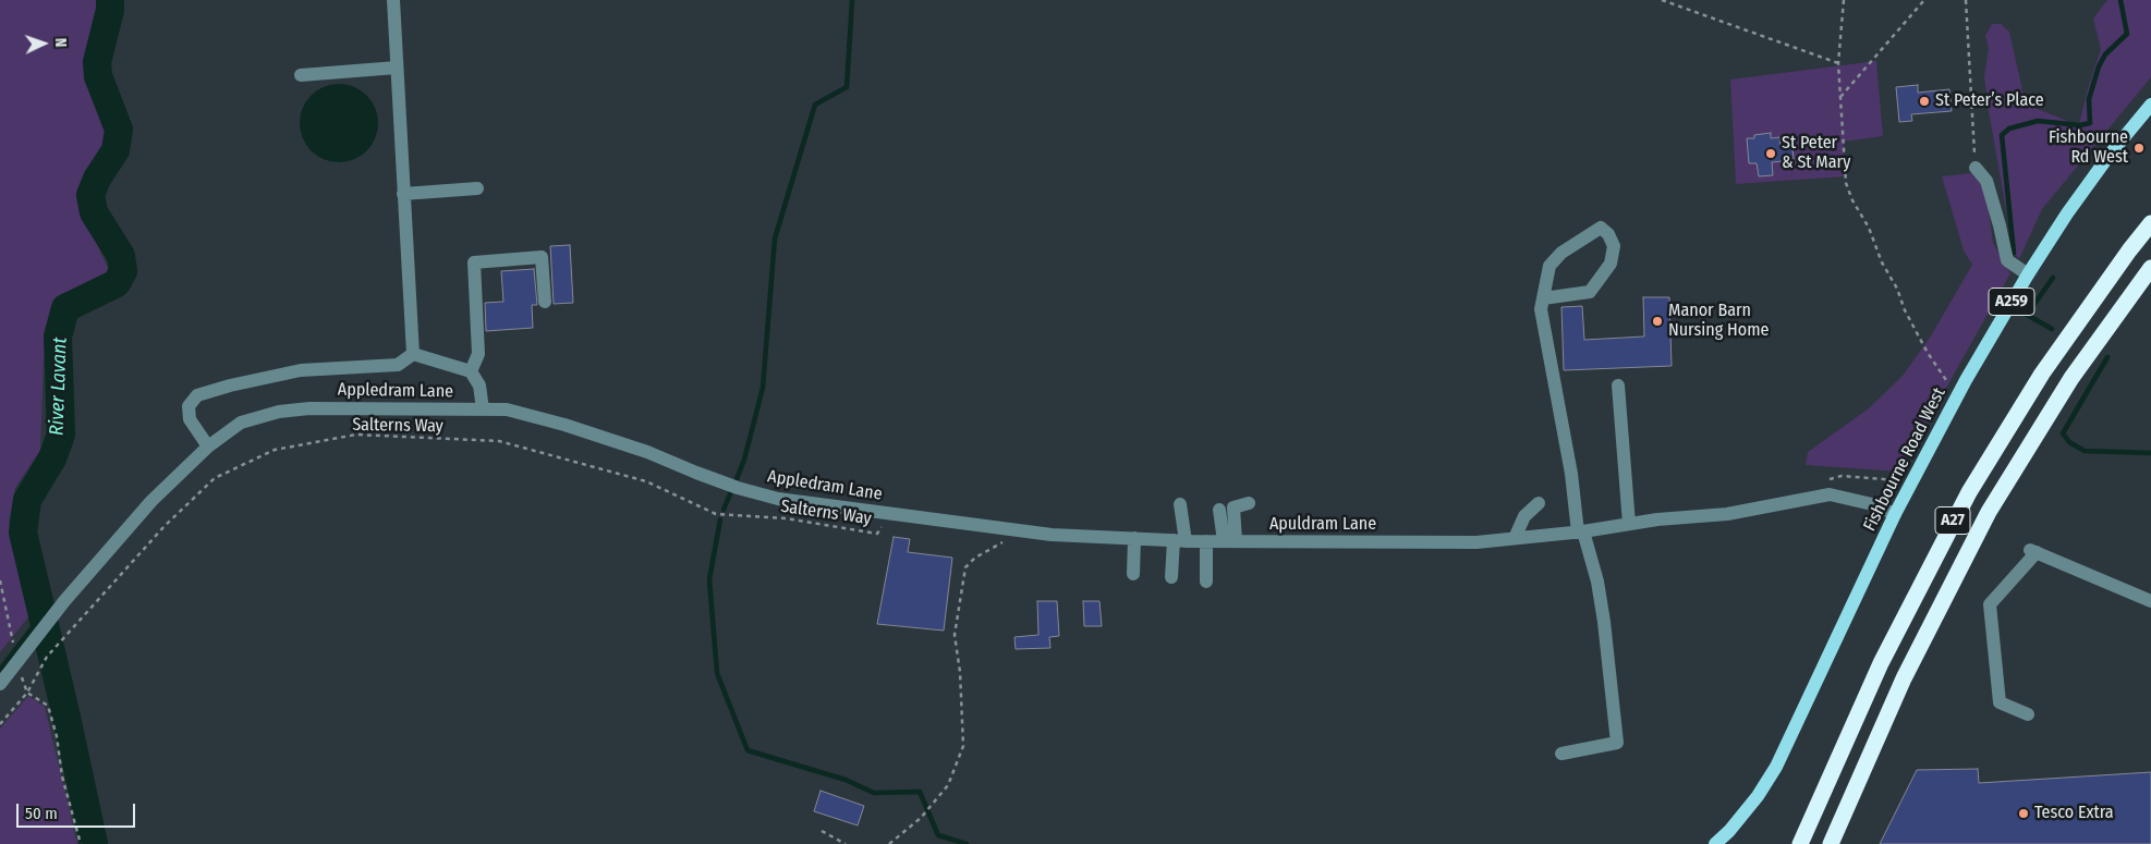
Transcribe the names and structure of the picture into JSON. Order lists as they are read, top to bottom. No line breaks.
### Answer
{"streets":{"highway":["A27"],"main road":["A259","Fishbourne Road West"],"street":["Appledram Lane","Apuldram Lane"],"path":["Salterns Way"]},"crossings":[["Appledram Lane","Salterns Way"],["Appledram Lane","Apuldram Lane"],["Salterns Way","Apuldram Lane"],["Fishbourne Road West","Apuldram Lane"]],"water":["River Lavant"],"places":["St Peter’s Place","Fishbourne Rd West","St Peter & St Mary","Manor Barn Nursing Home","Tesco Extra"],"scale_bar":"50 m","north":"right"}
